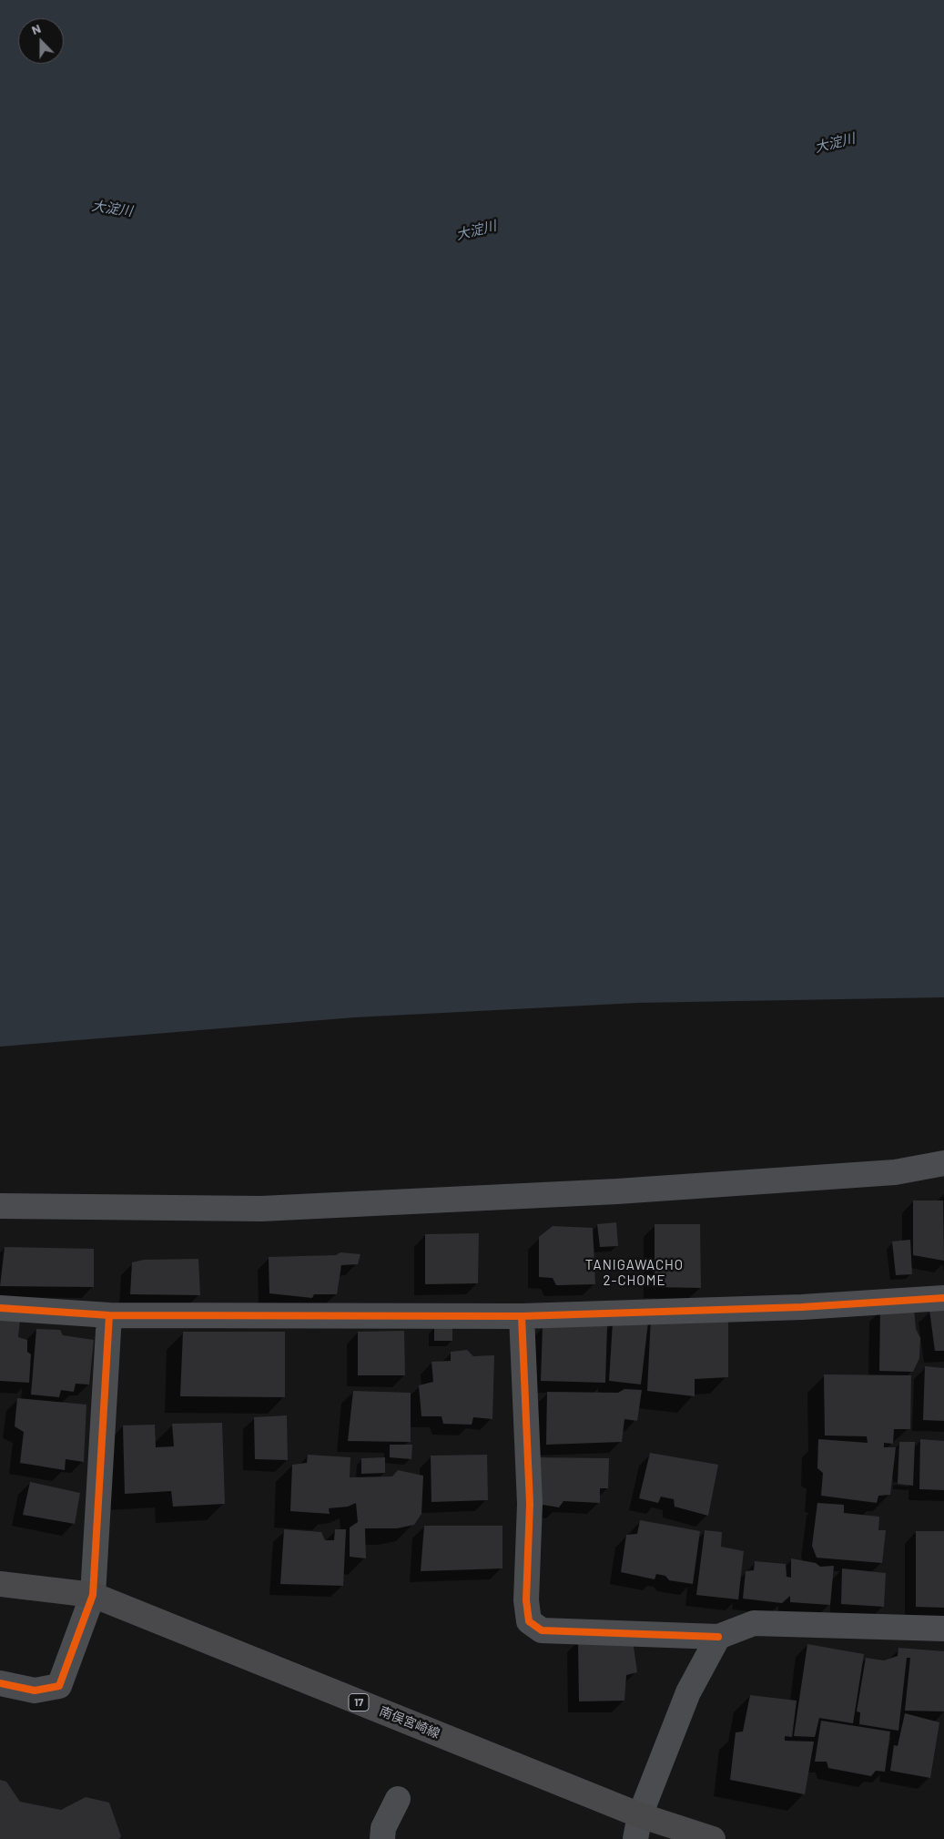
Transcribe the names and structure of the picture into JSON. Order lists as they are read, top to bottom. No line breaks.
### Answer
{"streets":{"main road":["17","南俣宮崎線"]},"districts":["TANIGAWACHO 2-CHOME"],"water":["大淀川"],"north":"top"}
